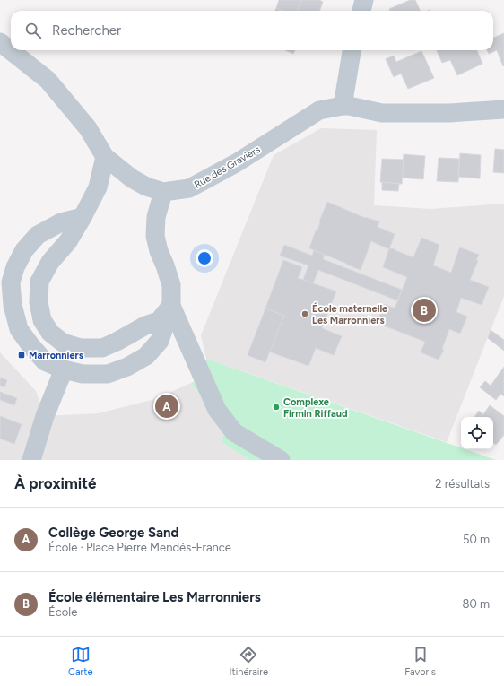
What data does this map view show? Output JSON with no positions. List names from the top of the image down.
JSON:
{
  "streets": {
    "street": ["Rue des Graviers"]
  },
  "places": {
    "other": ["École maternelle Les Marronniers", "Complexe Firmin Riffaud"],
    "transit": ["Marronniers"]
  },
  "page": {
    "search": "Rechercher",
    "pins": ["B", "A"],
    "heading": ["À proximité", "2 résultats"],
    "list": [
      {
        "mark": "A",
        "name": "Collège George Sand",
        "note": "École · Place Pierre Mendès-France",
        "value": "50 m"
      },
      {
        "mark": "B",
        "name": "École élémentaire Les Marronniers",
        "note": "École",
        "value": "80 m"
      }
    ],
    "nav": ["Carte", "Itinéraire", "Favoris"]
  }
}
